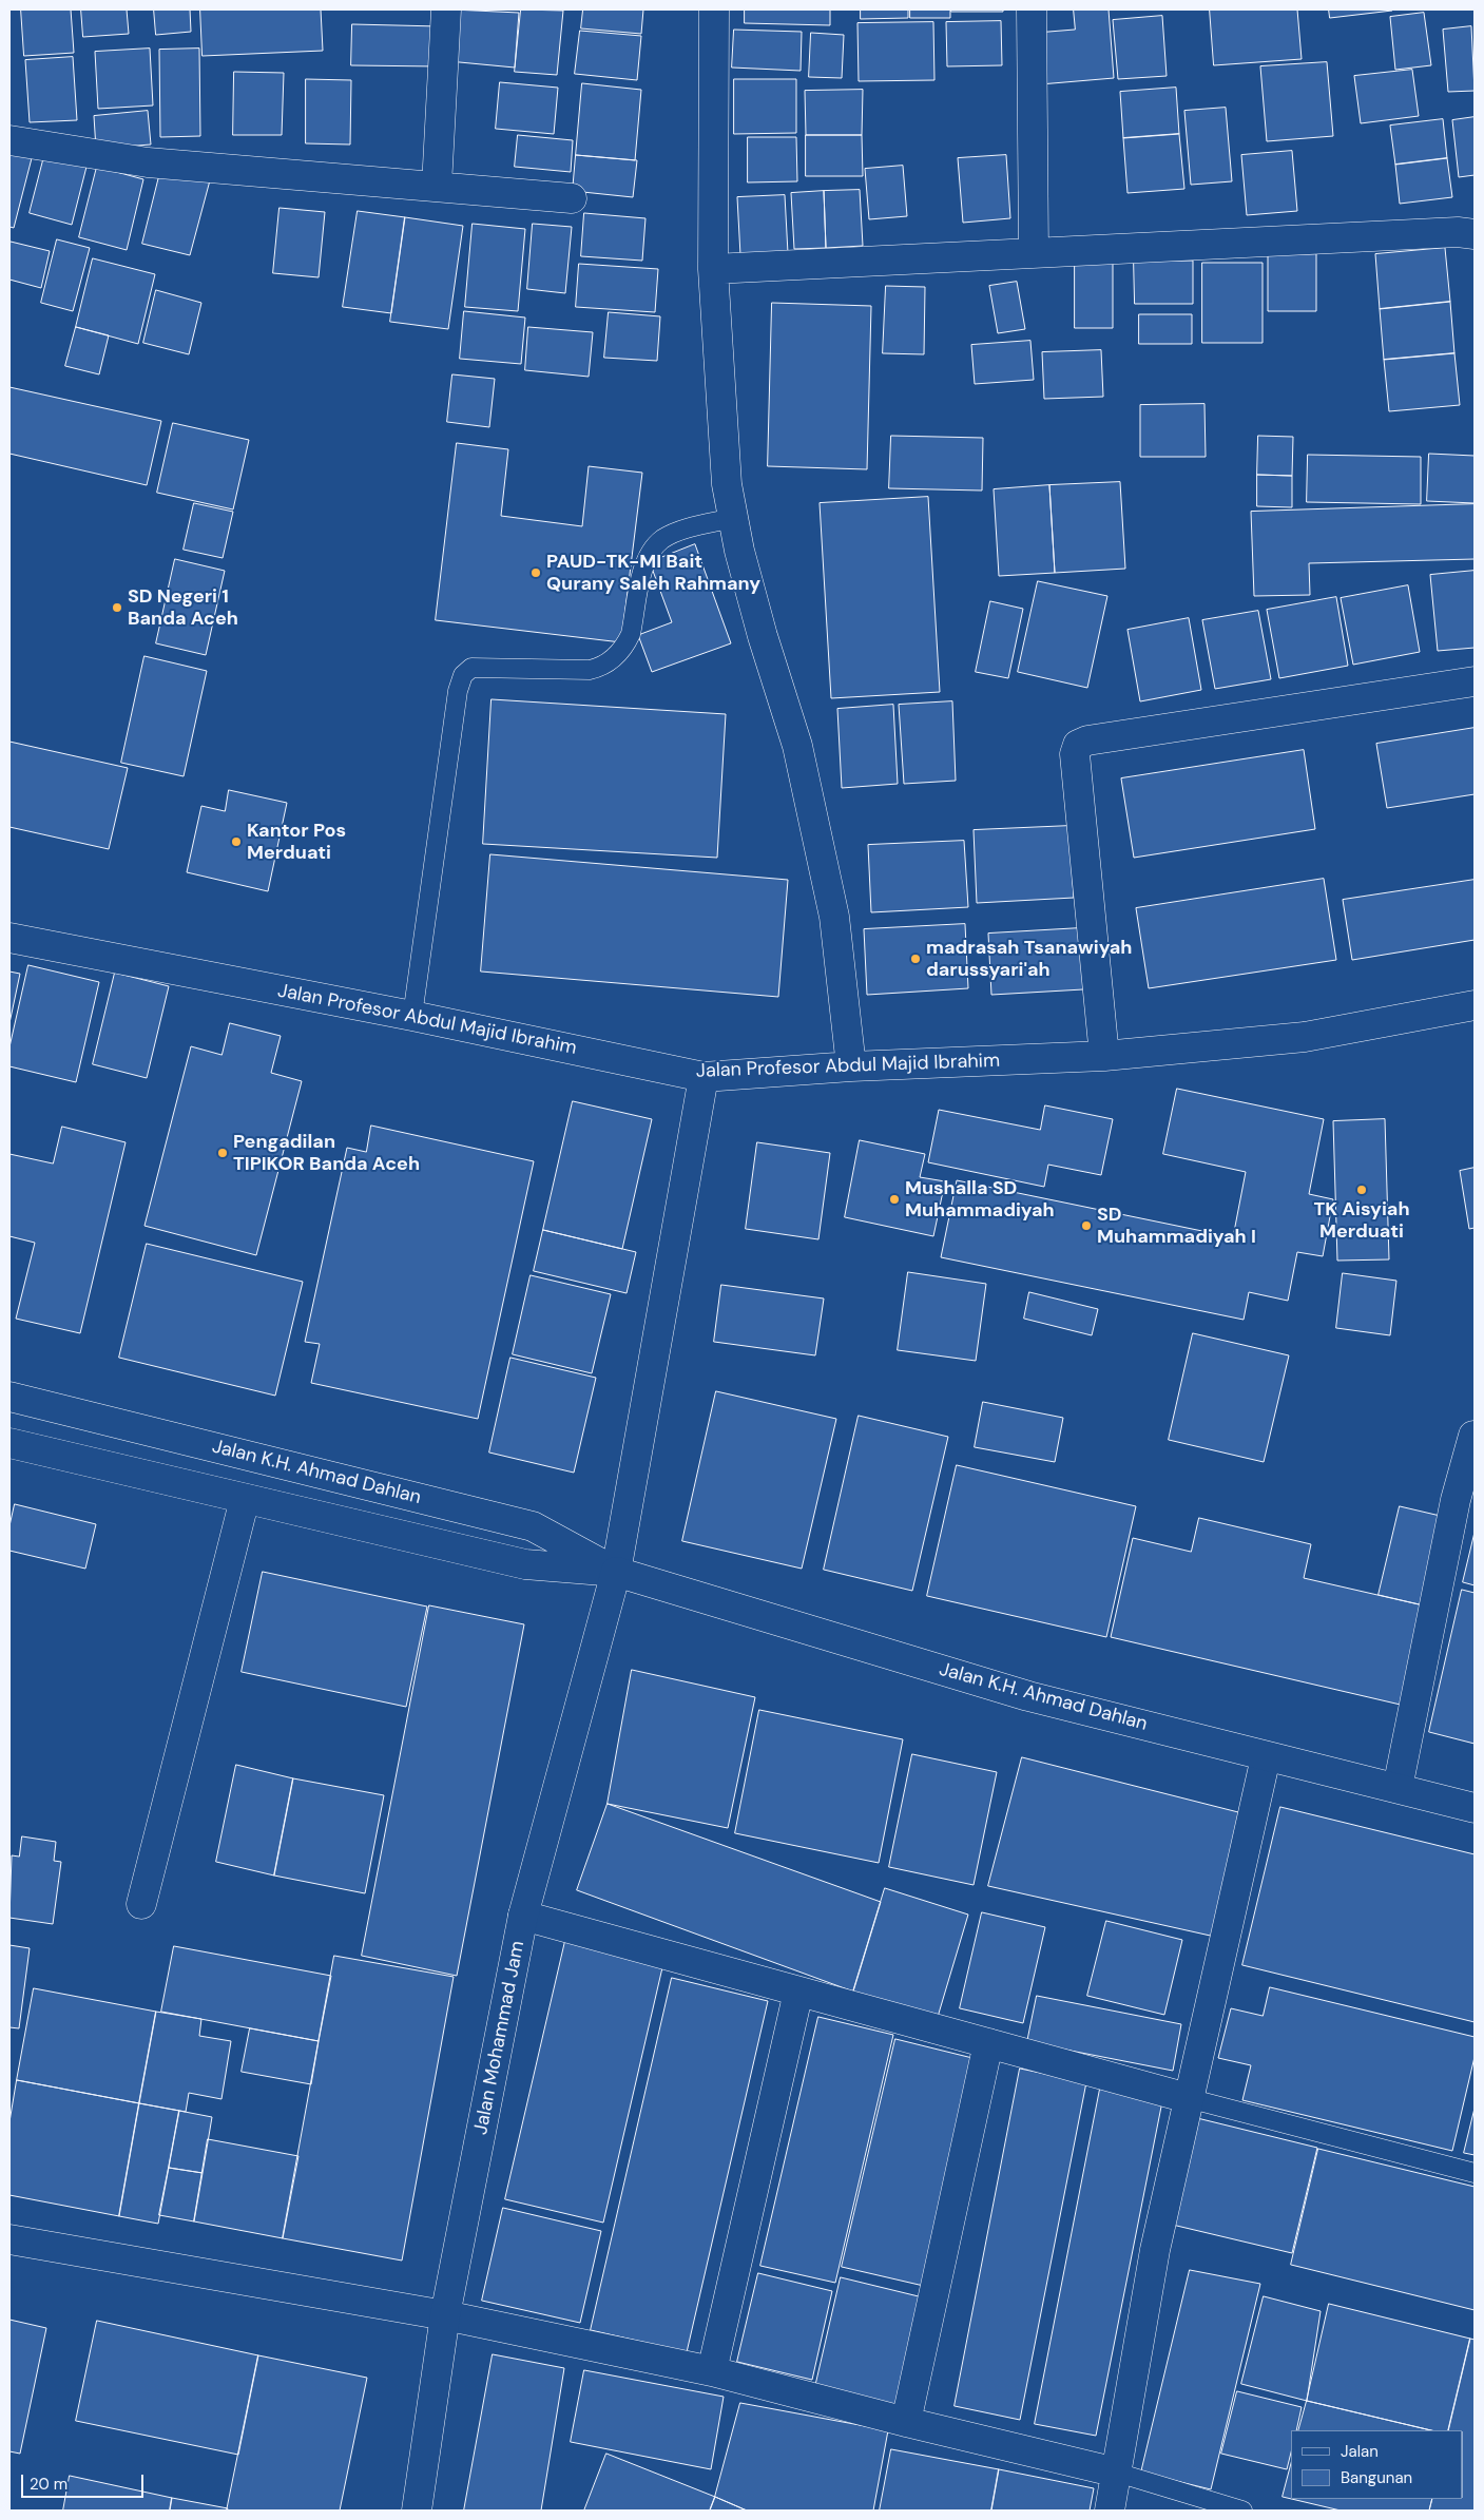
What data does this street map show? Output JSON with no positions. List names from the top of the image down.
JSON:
{
  "streets": {
    "street": ["Jalan Profesor Abdul Majid Ibrahim", "Jalan K.H. Ahmad Dahlan", "Jalan Mohammad Jam"]
  },
  "crossings": [
    ["Jalan Profesor Abdul Majid Ibrahim", "Jalan Mohammad Jam"],
    ["Jalan K.H. Ahmad Dahlan", "Jalan Mohammad Jam"]
  ],
  "places": [
    "PAUD-TK-MI Bait Qurany Saleh Rahmany",
    "SD Negeri 1 Banda Aceh",
    "Kantor Pos Merduati",
    "madrasah Tsanawiyah darussyari'ah",
    "Pengadilan TIPIKOR Banda Aceh",
    "TK Aisyiah Merduati",
    "Mushalla SD Muhammadiyah",
    "SD Muhammadiyah I"
  ],
  "legend": ["Jalan", "Bangunan"],
  "scale_bar": "20 m"
}
